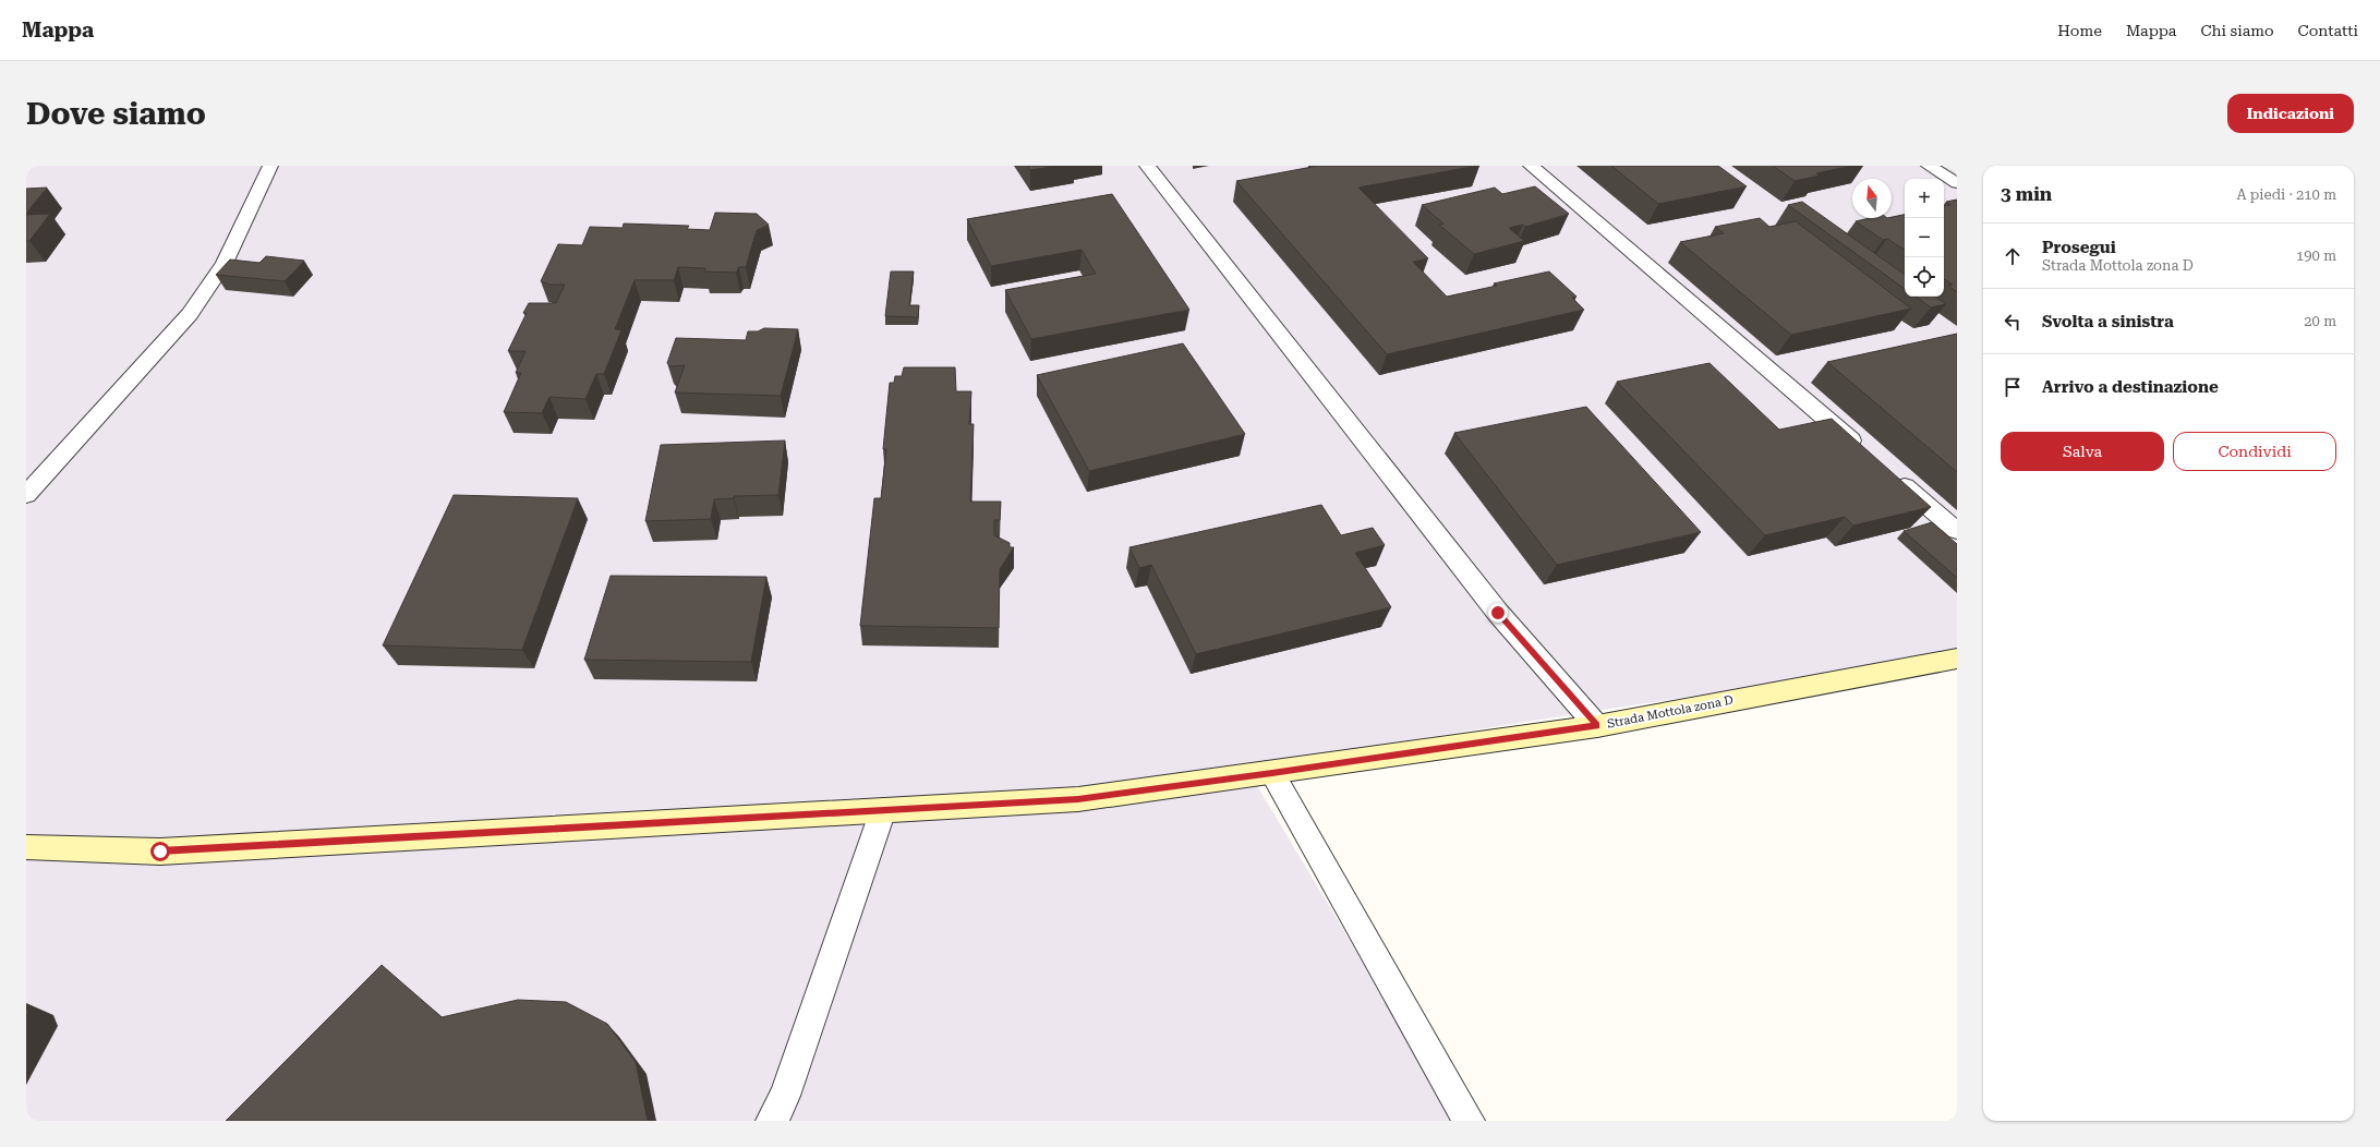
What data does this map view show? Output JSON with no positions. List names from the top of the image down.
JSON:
{
  "streets": {
    "main road": ["Strada Mottola zona D"]
  },
  "north": "top",
  "page": {
    "header": "Mappa",
    "nav": [
      "Home",
      "Mappa",
      "Chi siamo",
      "Contatti"
    ],
    "buttons": [
      "Indicazioni",
      ["Salva", "Condividi"]
    ],
    "title": "Dove siamo",
    "heading": ["3 min", "A piedi · 210 m"],
    "map_buttons": ["+", "−"],
    "list": [
      ["Prosegui", "Strada Mottola zona D", "190 m"],
      ["Svolta a sinistra", "20 m"],
      "Arrivo a destinazione"
    ]
  }
}
